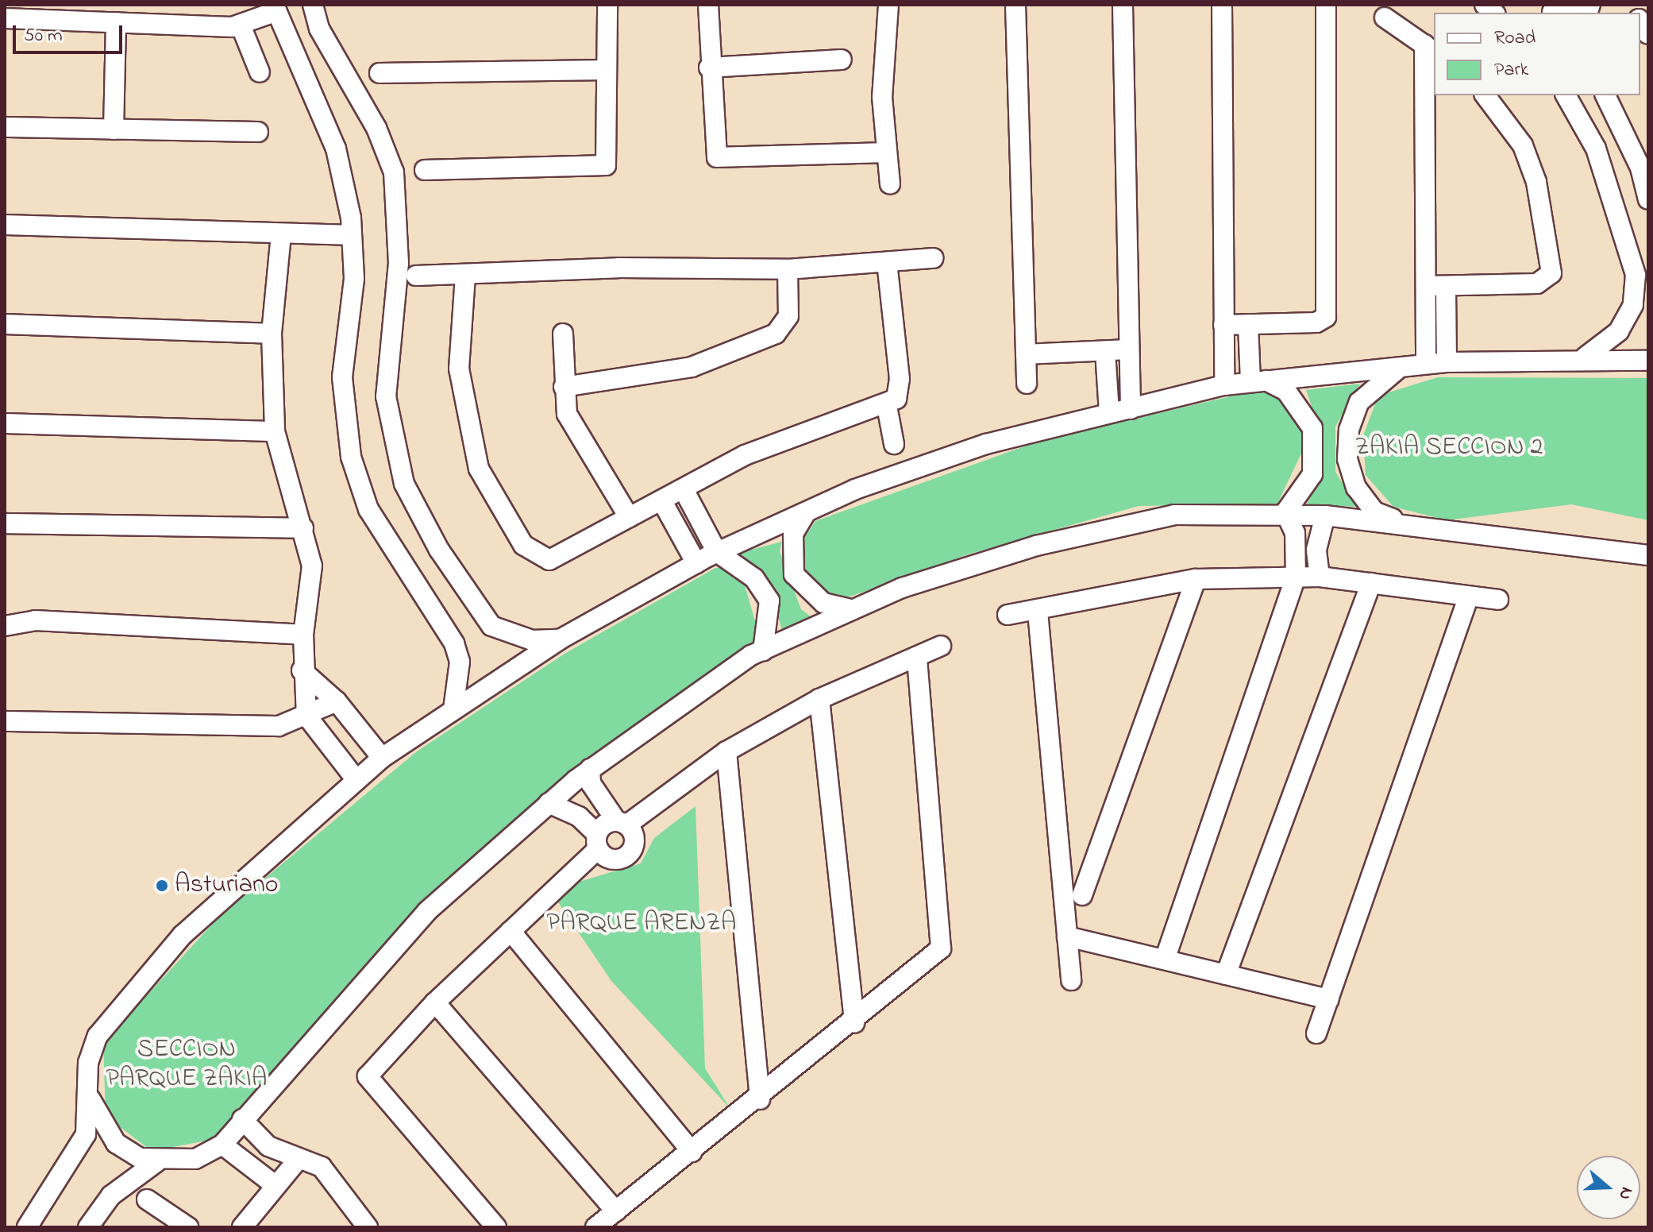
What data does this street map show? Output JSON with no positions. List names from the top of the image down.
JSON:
{
  "parks": ["ZAKIA SECCION 2", "PARQUE ARENZA", "SECCION PARQUE ZAKIA"],
  "places": ["Asturiano"],
  "legend": ["Road", "Park"],
  "scale_bar": "50 m",
  "north": "right"
}
